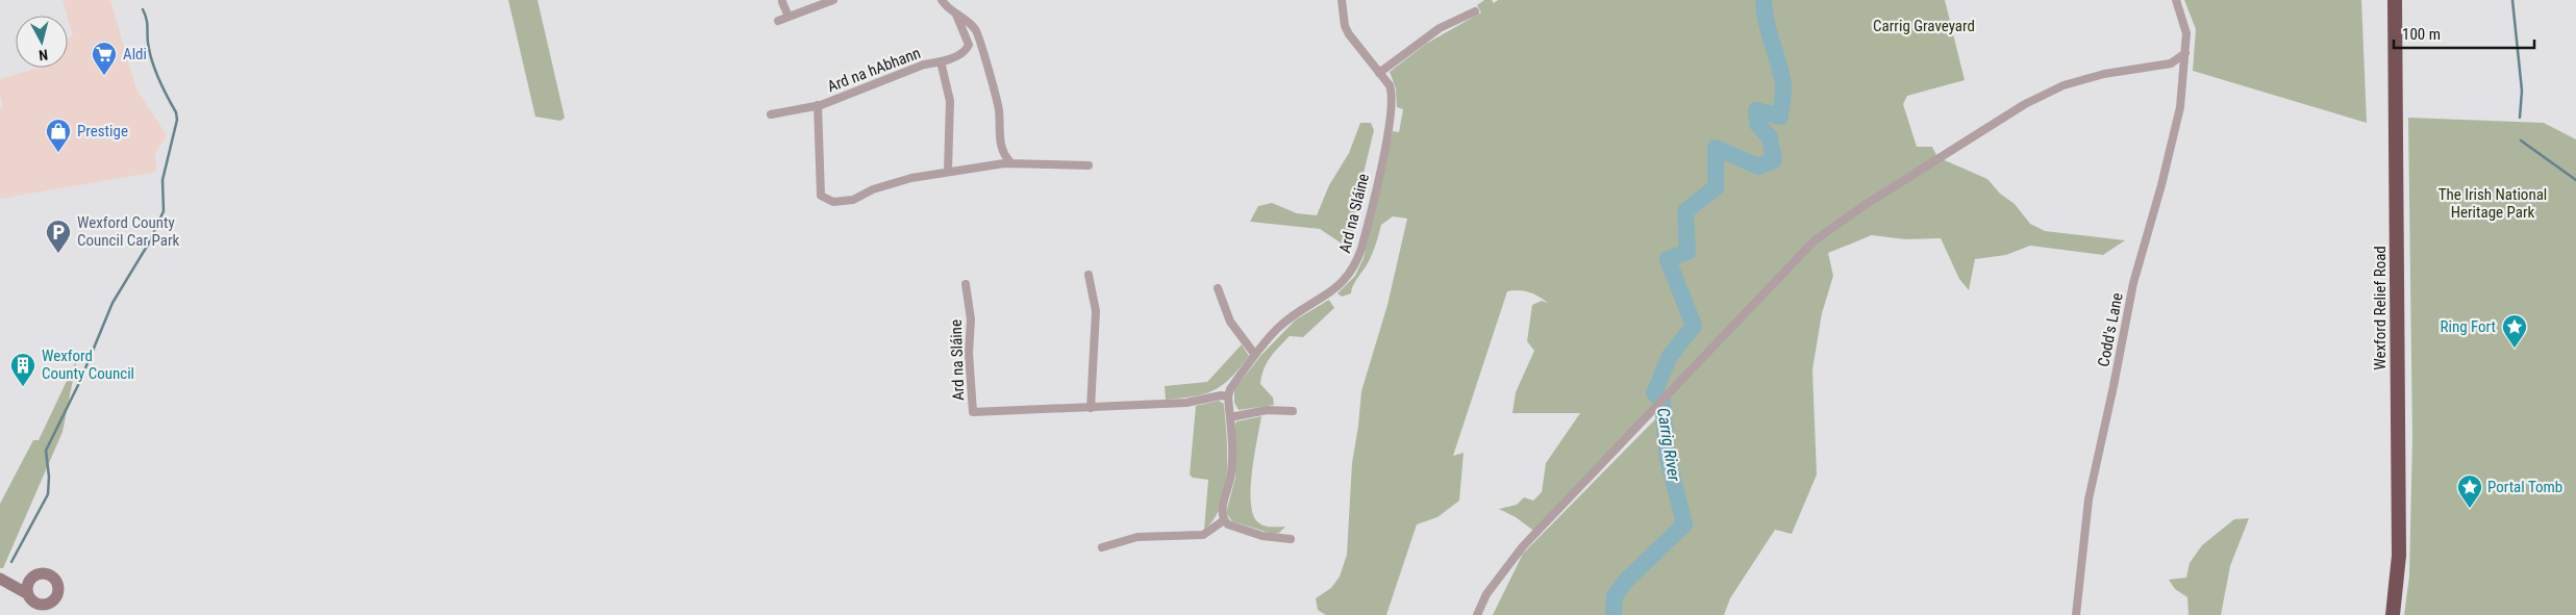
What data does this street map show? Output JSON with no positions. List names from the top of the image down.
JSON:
{
  "streets": {
    "highway": ["Wexford Relief Road"],
    "street": ["Ard na hAbhann", "Ard na Sláine", "Codd's Lane"]
  },
  "water": ["Carrig River"],
  "parks": ["Carrig Graveyard", "The Irish National Heritage Park"],
  "places": {
    "supermarket": ["Aldi"],
    "shop": ["Prestige"],
    "parking": ["Wexford County Council Car Park"],
    "place": ["Ring Fort", "Portal Tomb"],
    "building": ["Wexford County Council"]
  },
  "scale_bar": "100 m",
  "north": "bottom"
}
